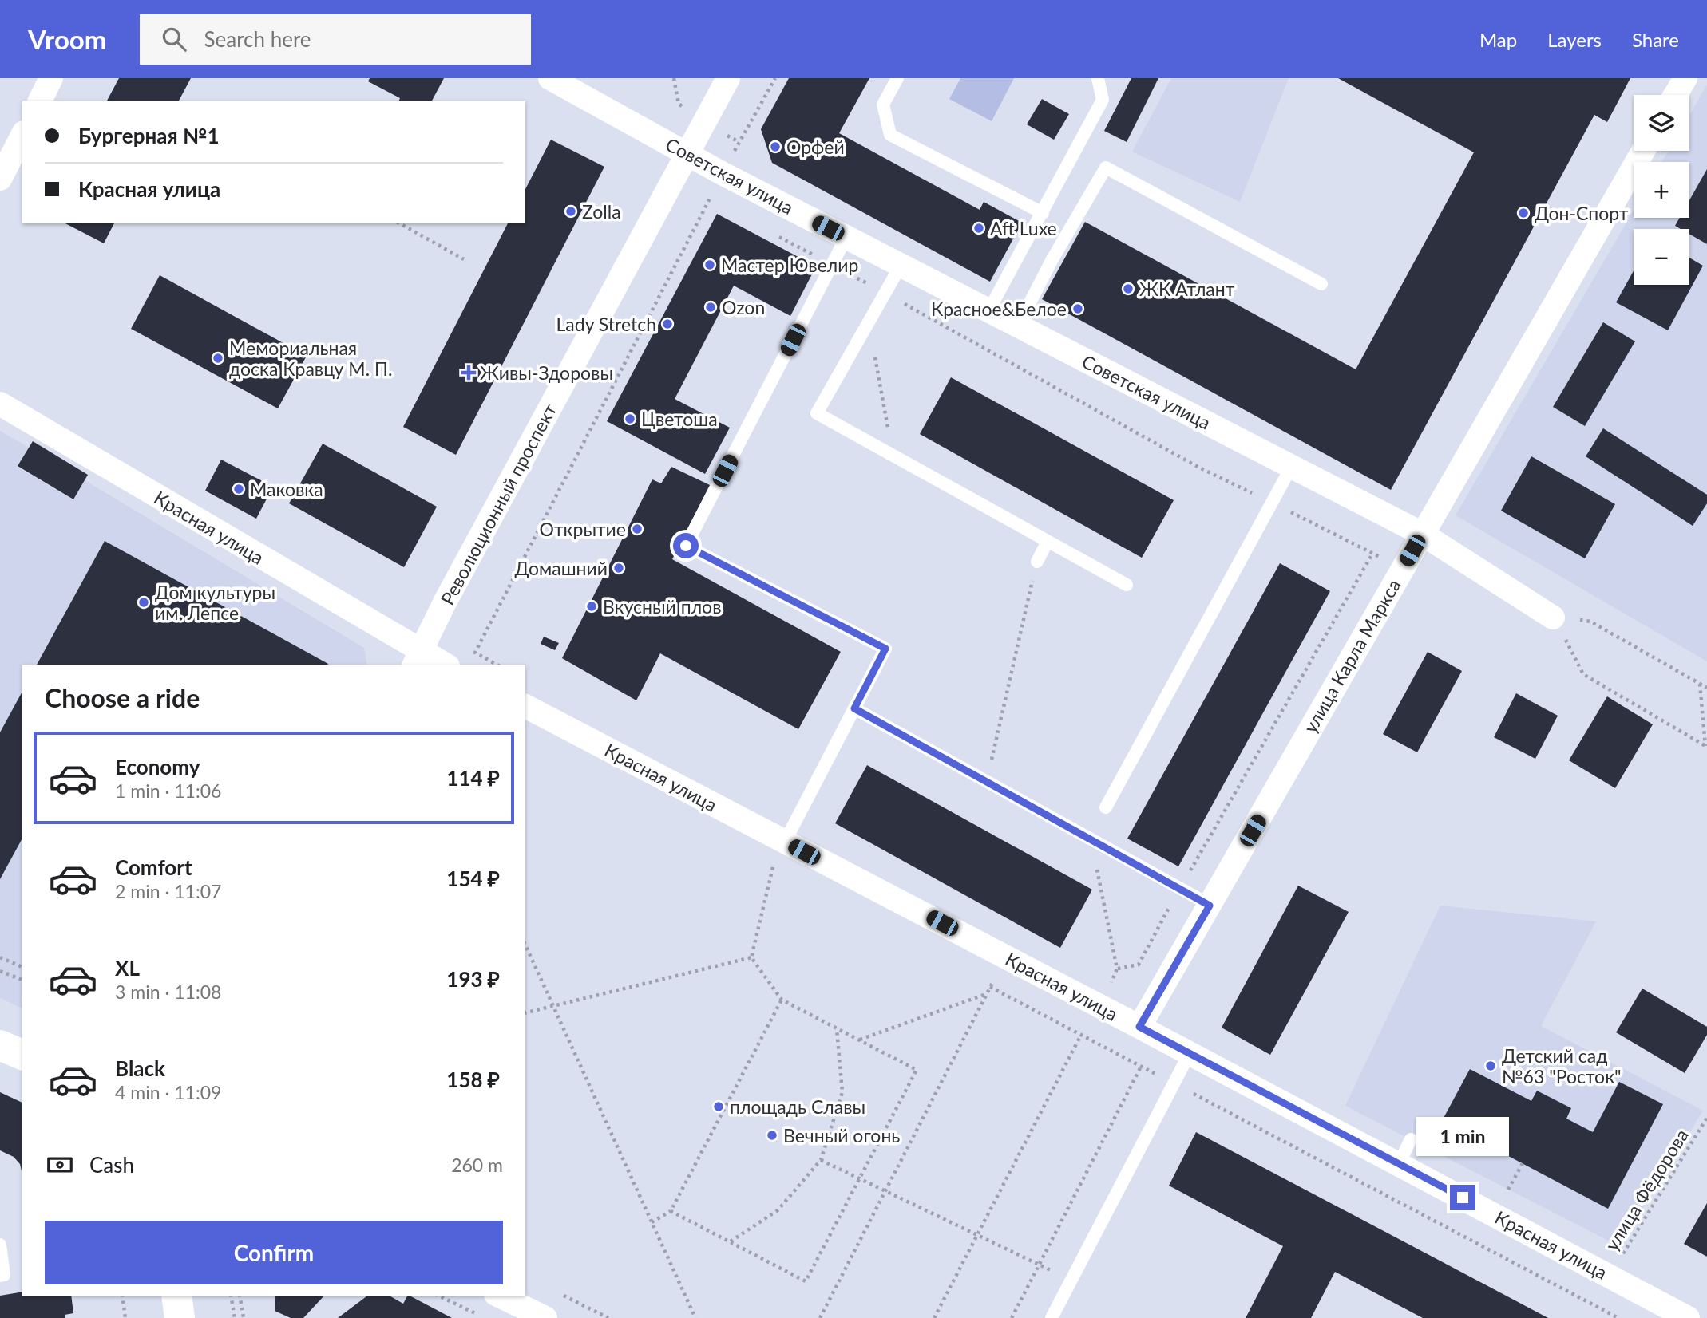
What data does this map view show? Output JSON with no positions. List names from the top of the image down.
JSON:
{
  "streets": {
    "street": [
      "Советская улица",
      "Революционный проспект",
      "Красная улица",
      "улица Карла Маркса"
    ],
    "path": ["улица Фёдорова"]
  },
  "crossings": [
    ["Советская улица", "Революционный проспект"],
    ["Советская улица", "улица Карла Маркса"],
    ["Революционный проспект", "Красная улица"],
    ["Красная улица", "улица Карла Маркса"],
    ["Красная улица", "улица Фёдорова"]
  ],
  "places": {
    "other": [
      "Орфей",
      "Zolla",
      "Дон-Спорт",
      "Aft Luxe",
      "Мастер Ювелир",
      "ЖК Атлант",
      "Ozon",
      "Красное&Белое",
      "Lady Stretch",
      "Мемориальная доска Кравцу М. П.",
      "Цветоша",
      "Маковка",
      "Открытие",
      "Домашний",
      "Дом культуры им. Лепсе",
      "Вкусный плов",
      "Детский сад №63 \"Росток\"",
      "площадь Славы",
      "Вечный огонь"
    ],
    "health": ["Живы-Здоровы"]
  },
  "page": {
    "header": "Vroom",
    "search": "Search here",
    "nav": ["Map", "Layers", "Share"],
    "map_buttons": ["+", "−"],
    "banner": ["Бургерная №1", "Красная улица"],
    "heading": "Choose a ride",
    "list": [
      {
        "name": "Economy",
        "note": "1 min · 11:06",
        "value": "114 ₽"
      },
      {
        "name": "Comfort",
        "note": "2 min · 11:07",
        "value": "154 ₽"
      },
      {
        "name": "XL",
        "note": "3 min · 11:08",
        "value": "193 ₽"
      },
      {
        "name": "Black",
        "note": "4 min · 11:09",
        "value": "158 ₽"
      }
    ],
    "bubble": "1 min",
    "pay": ["Cash", "260 m"],
    "buttons": "Confirm"
  }
}
